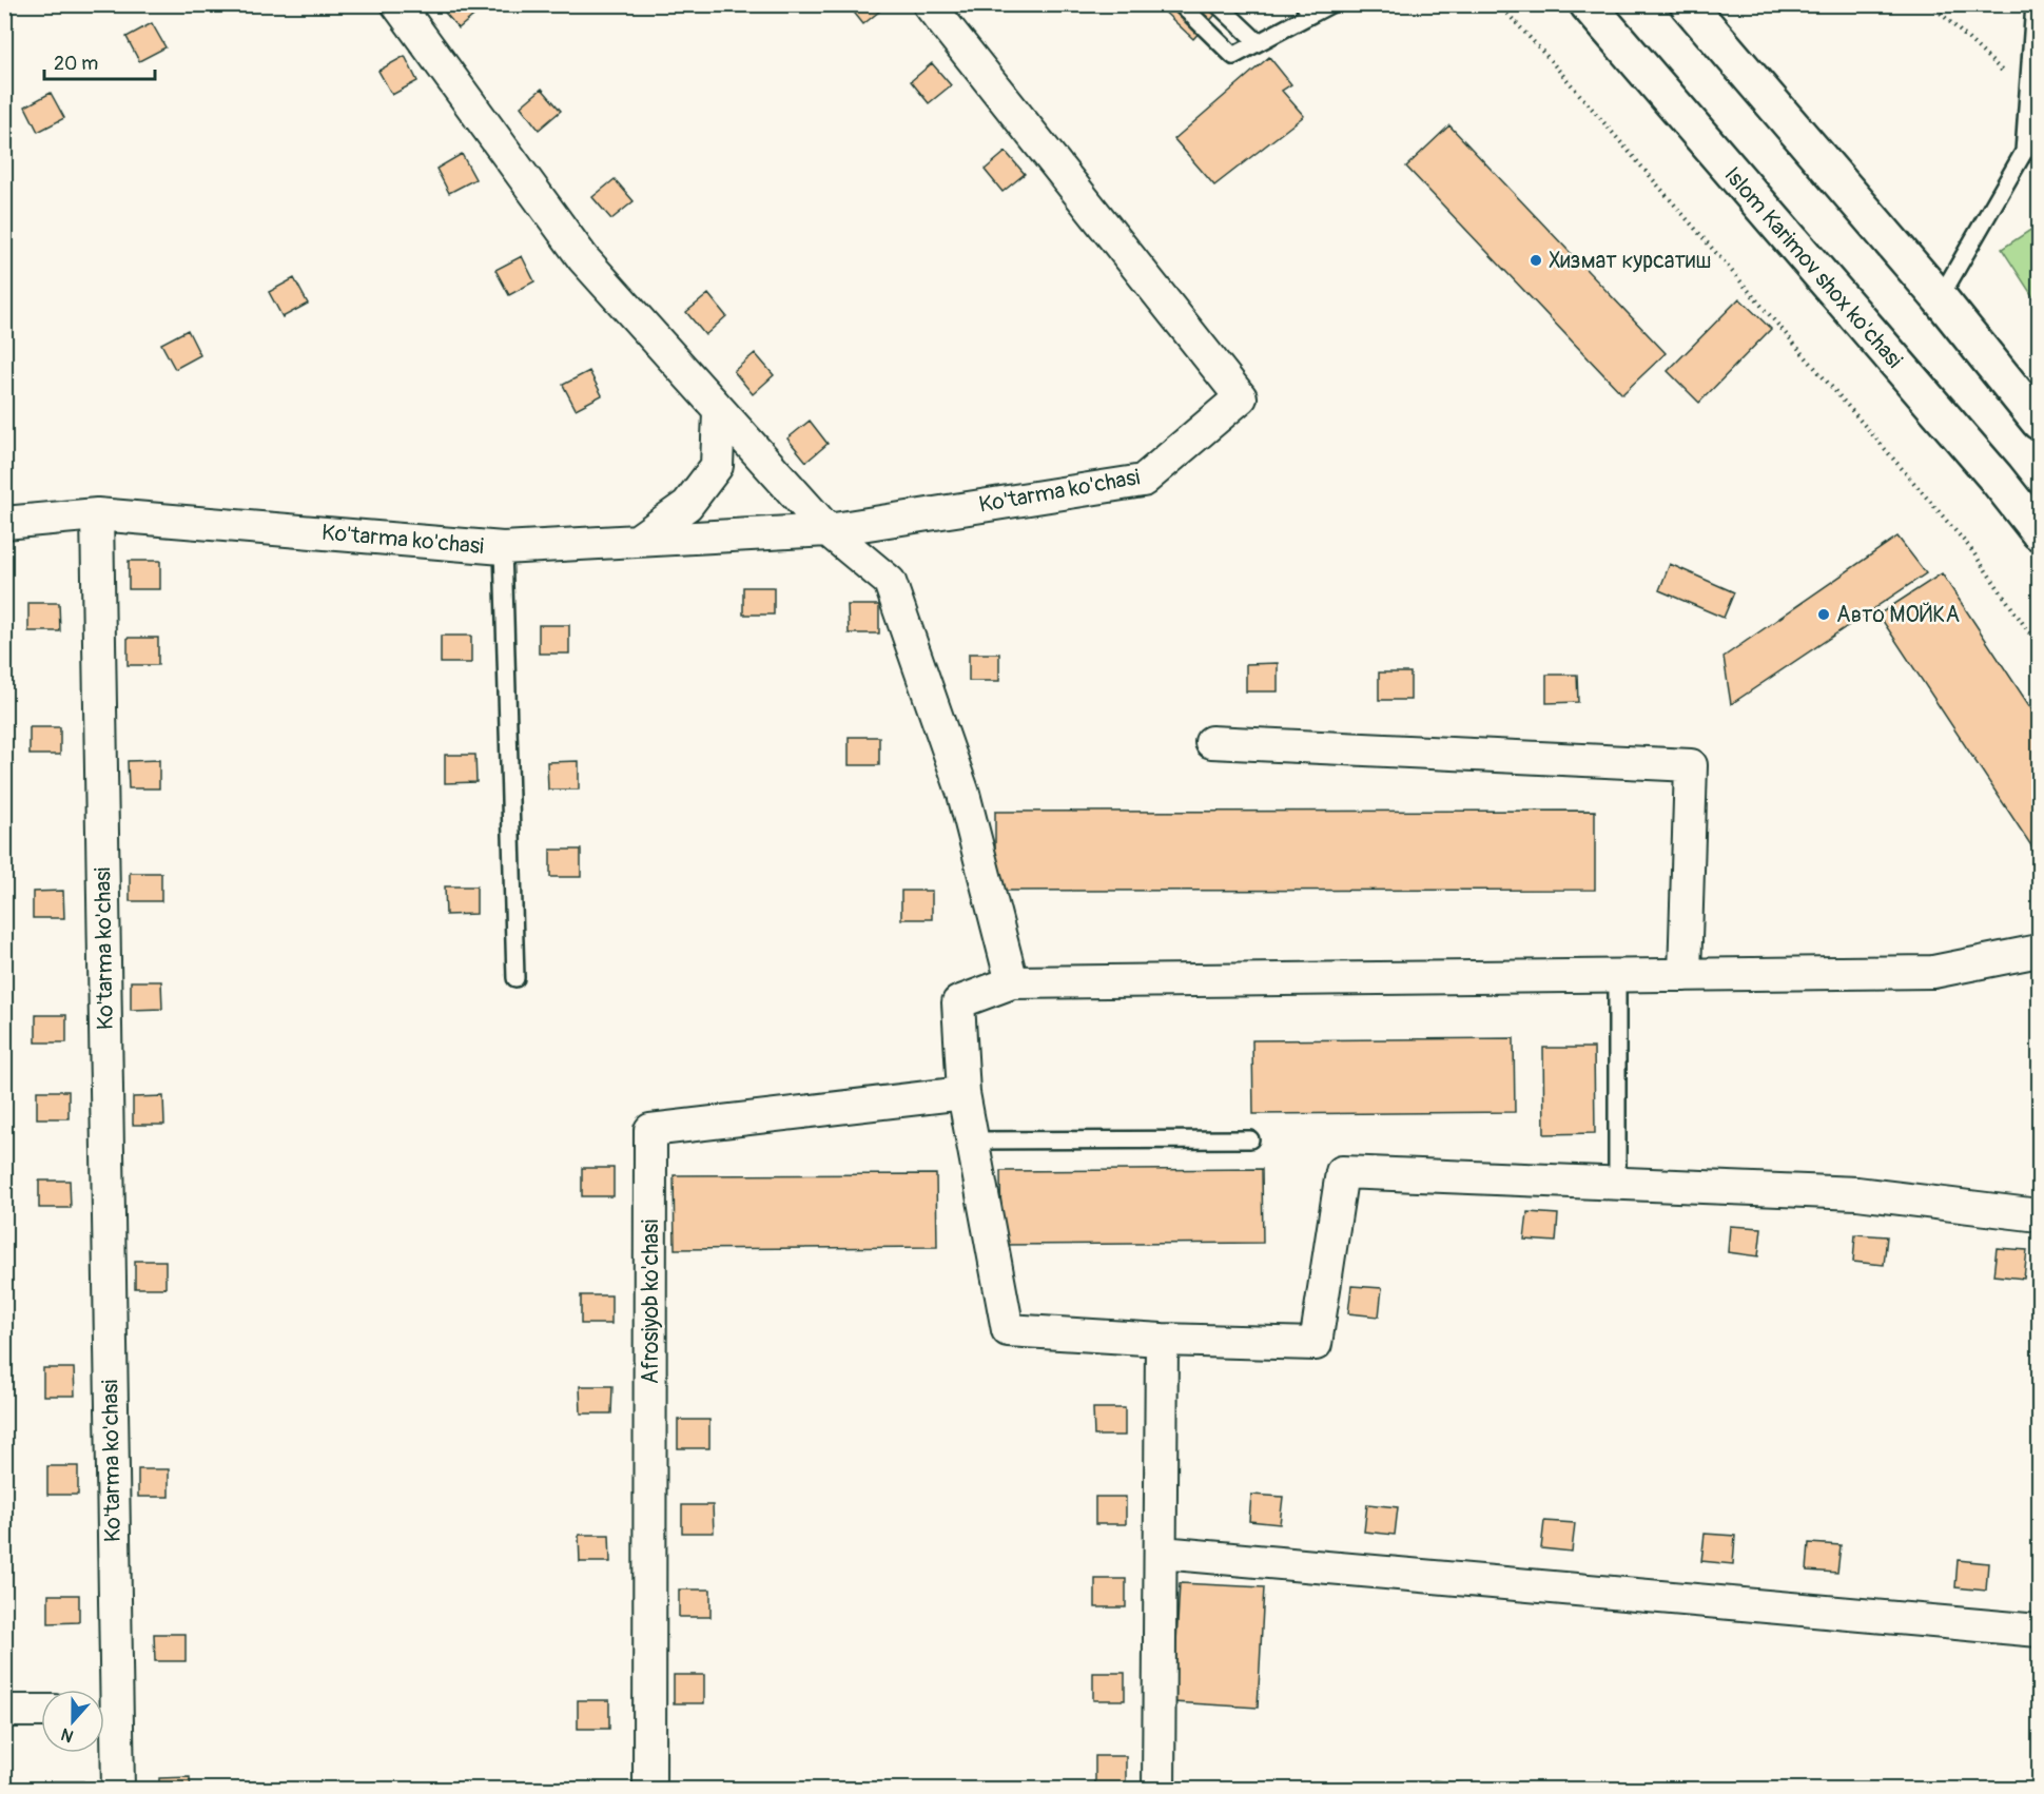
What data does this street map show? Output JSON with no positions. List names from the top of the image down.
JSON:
{
  "streets": {
    "main road": ["Islom Karimov shox ko'chasi"],
    "street": ["Ko'tarma ko'chasi", "Afrosiyob ko'chasi"]
  },
  "places": ["Хизмат курсатиш", "Авто МОЙКА"],
  "scale_bar": "20 m",
  "north": "bottom"
}
